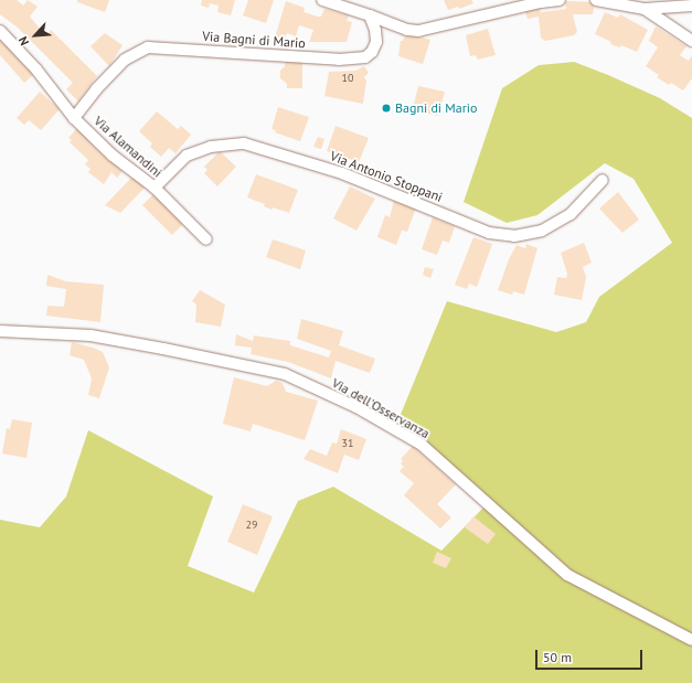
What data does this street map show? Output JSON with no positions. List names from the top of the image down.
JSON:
{
  "streets": {
    "street": [
      "Via Bagni di Mario",
      "Via Alamandini",
      "Via Antonio Stoppani",
      "Via dell'Osservanza"
    ]
  },
  "crossings": [
    ["Via Bagni di Mario", "Via Alamandini"],
    ["Via Alamandini", "Via Antonio Stoppani"]
  ],
  "places": ["Bagni di Mario"],
  "house_numbers": ["10", "31", "29"],
  "scale_bar": "50 m",
  "north": "bottom left"
}
